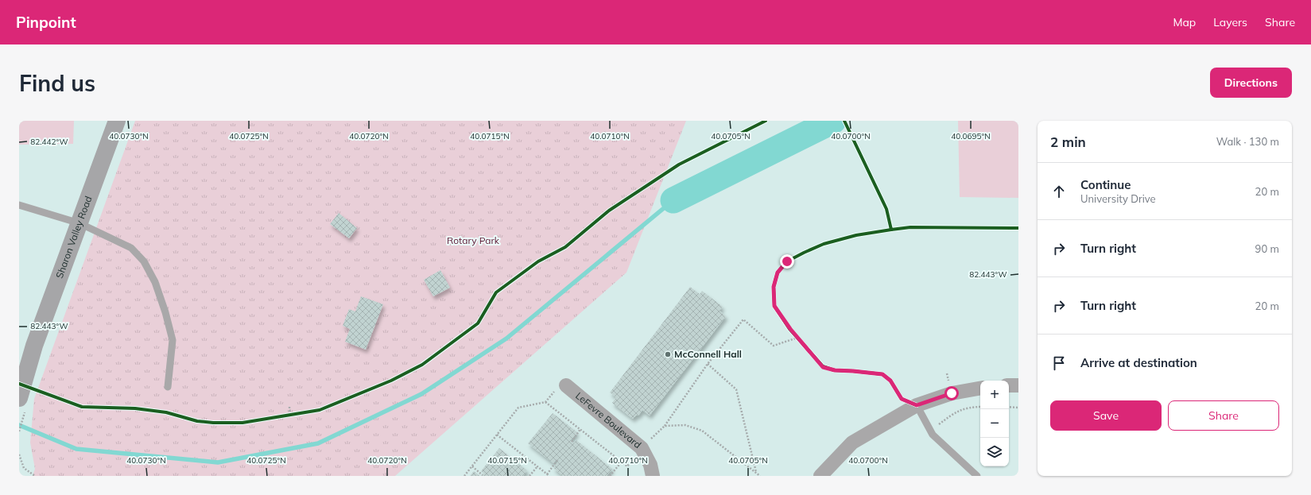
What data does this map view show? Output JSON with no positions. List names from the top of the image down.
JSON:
{
  "streets": {
    "street": ["Sharon Valley Road", "LeFevre Boulevard"]
  },
  "parks": ["Rotary Park"],
  "places": ["McConnell Hall"],
  "page": {
    "header": "Pinpoint",
    "nav": ["Map", "Layers", "Share"],
    "buttons": [
      "Directions",
      ["Save", "Share"]
    ],
    "title": "Find us",
    "heading": ["2 min", "Walk · 130 m"],
    "list": [
      ["Continue", "University Drive", "20 m"],
      ["Turn right", "90 m"],
      ["Turn right", "20 m"],
      "Arrive at destination"
    ],
    "map_buttons": ["+", "−"]
  },
  "coordinates": [
    "40.0730°N",
    "40.0725°N",
    "40.0720°N",
    "40.0715°N",
    "40.0710°N",
    "40.0705°N",
    "40.0700°N",
    "40.0695°N",
    "82.442°W",
    "82.443°W"
  ]
}
